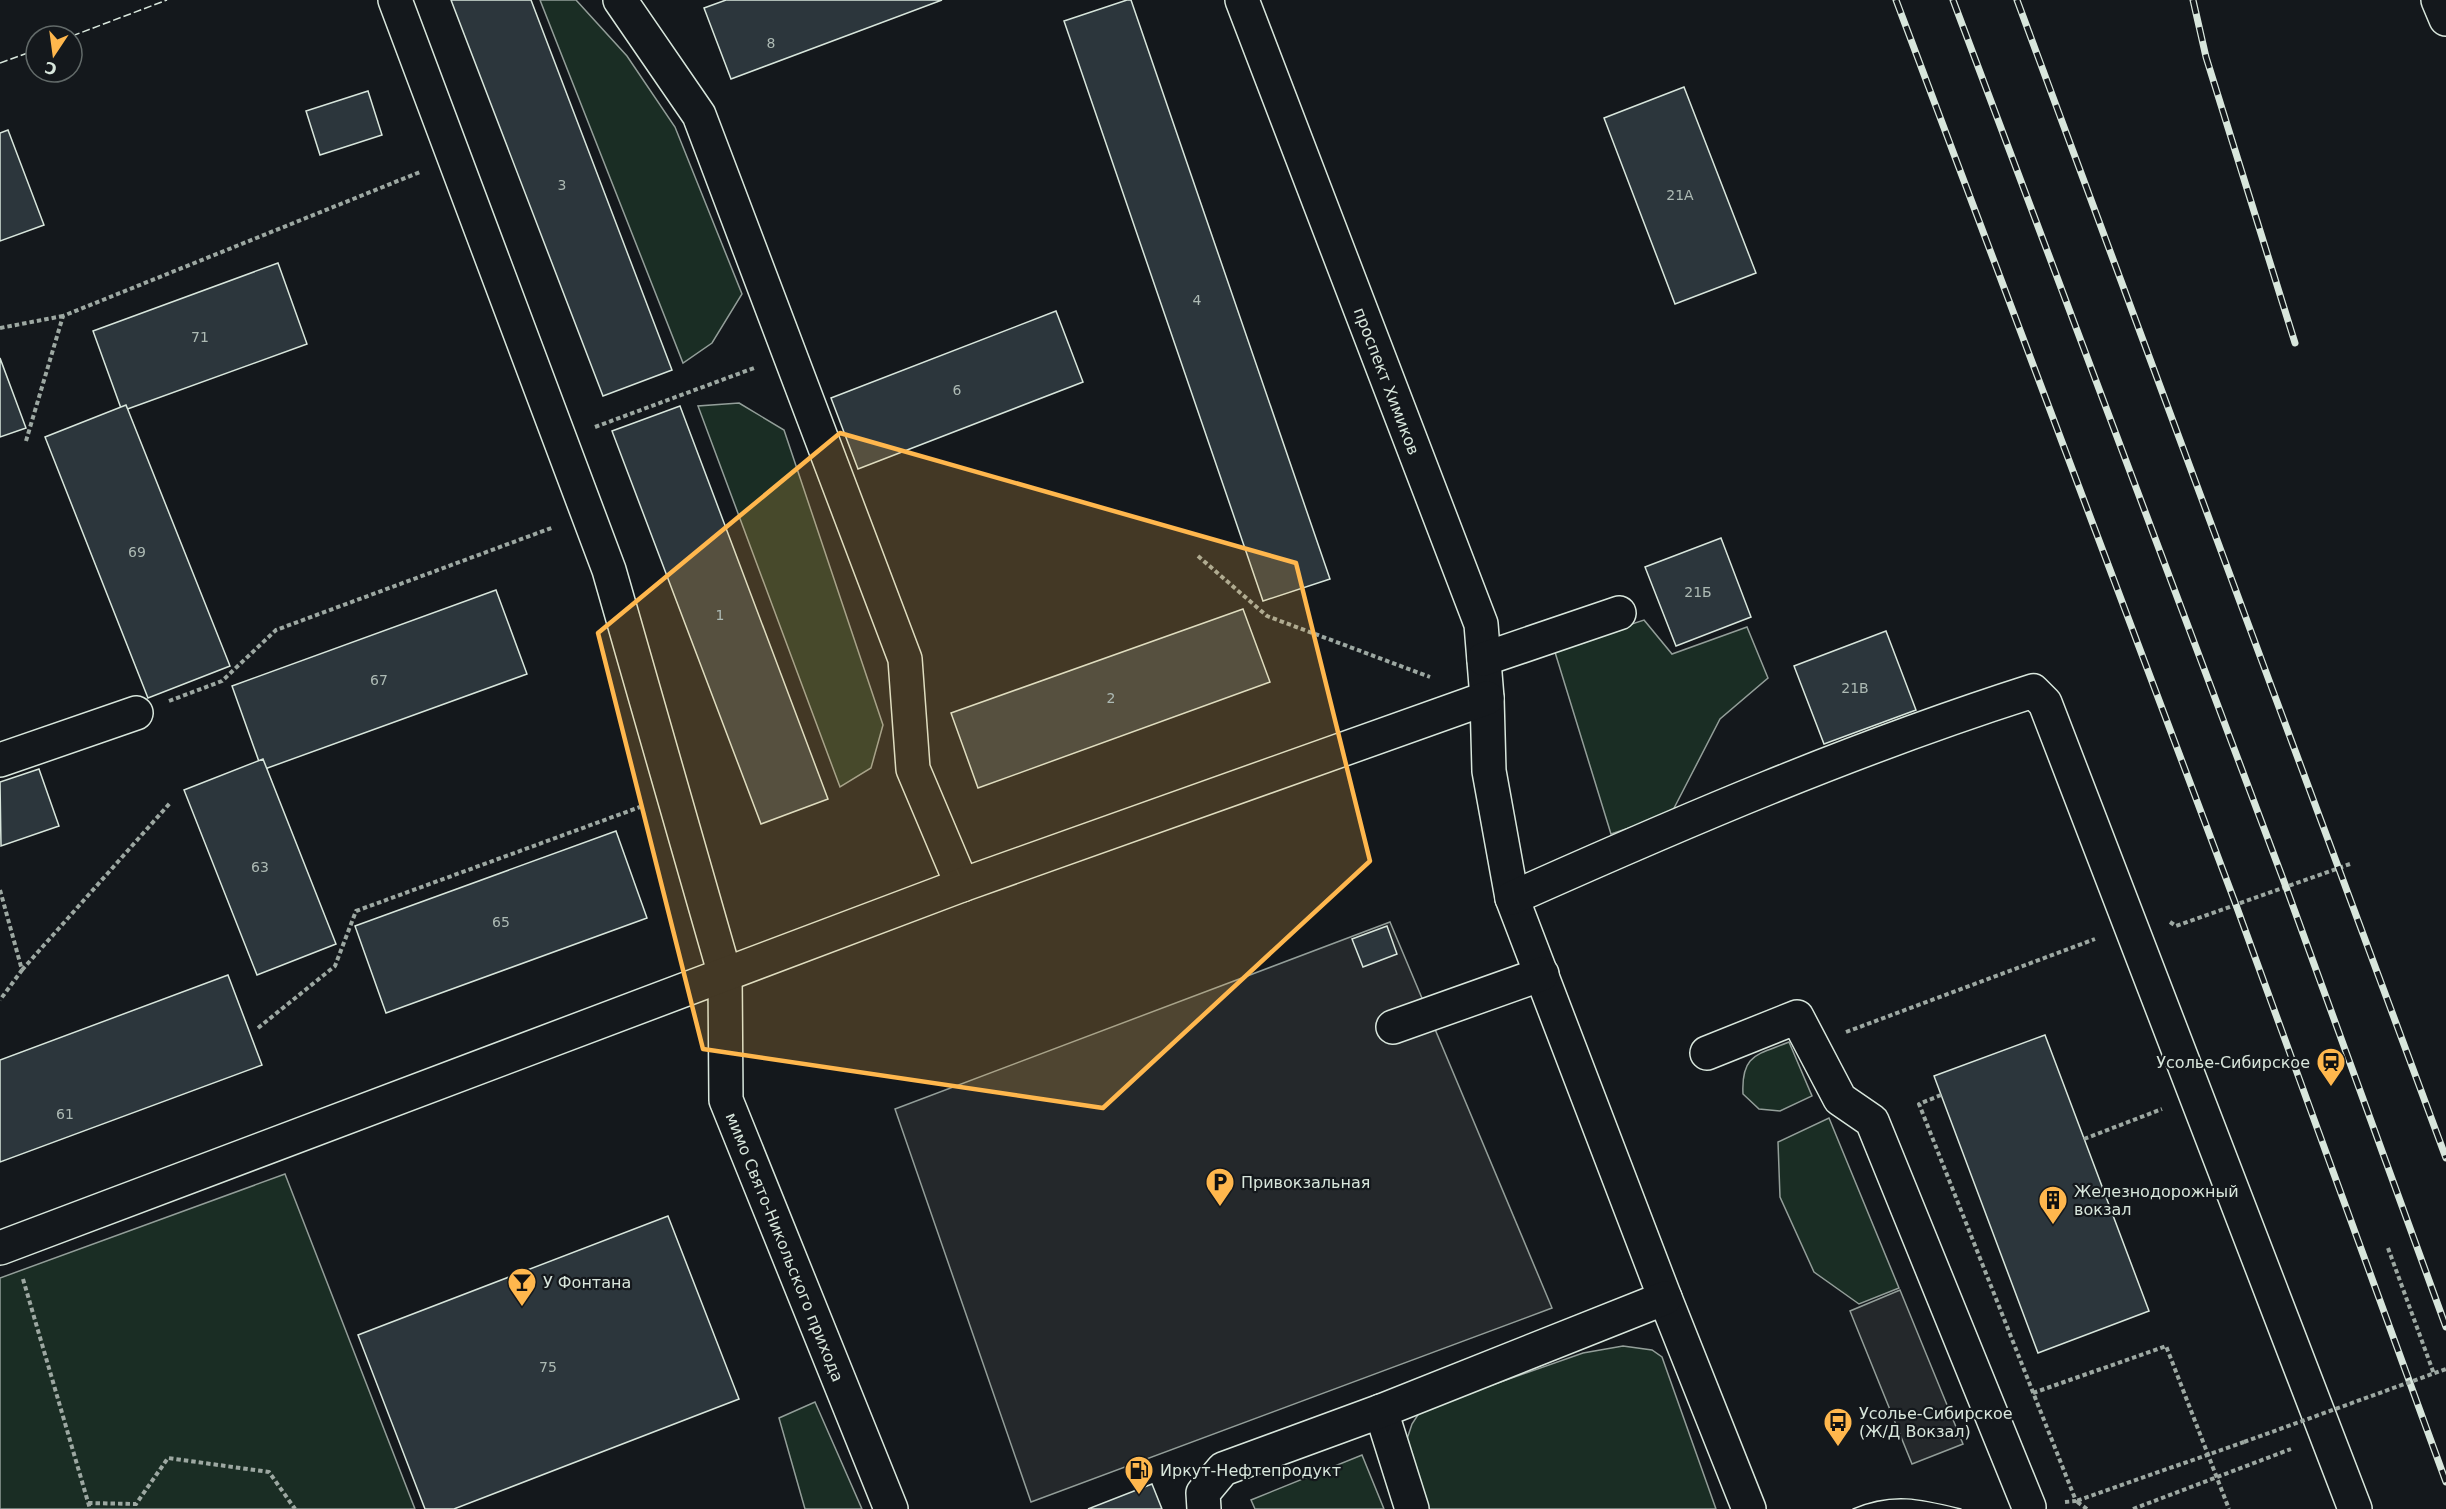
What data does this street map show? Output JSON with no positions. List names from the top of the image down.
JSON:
{
  "streets": {
    "street": ["проспект Химиков", "мимо Свято-Никольского прихода"]
  },
  "places": {
    "station": ["Усолье-Сибирское"],
    "parking": ["Привокзальная"],
    "building": ["Железнодорожный вокзал"],
    "bar": ["У Фонтана"],
    "bus stop": ["Усолье-Сибирское (Ж/Д Вокзал)"],
    "fuel station": ["Иркут-Нефтепродукт"]
  },
  "house_numbers": [
    "8",
    "3",
    "21А",
    "4",
    "71",
    "6",
    "69",
    "21Б",
    "1",
    "67",
    "21В",
    "2",
    "63",
    "65",
    "61",
    "75"
  ],
  "north": "bottom"
}
